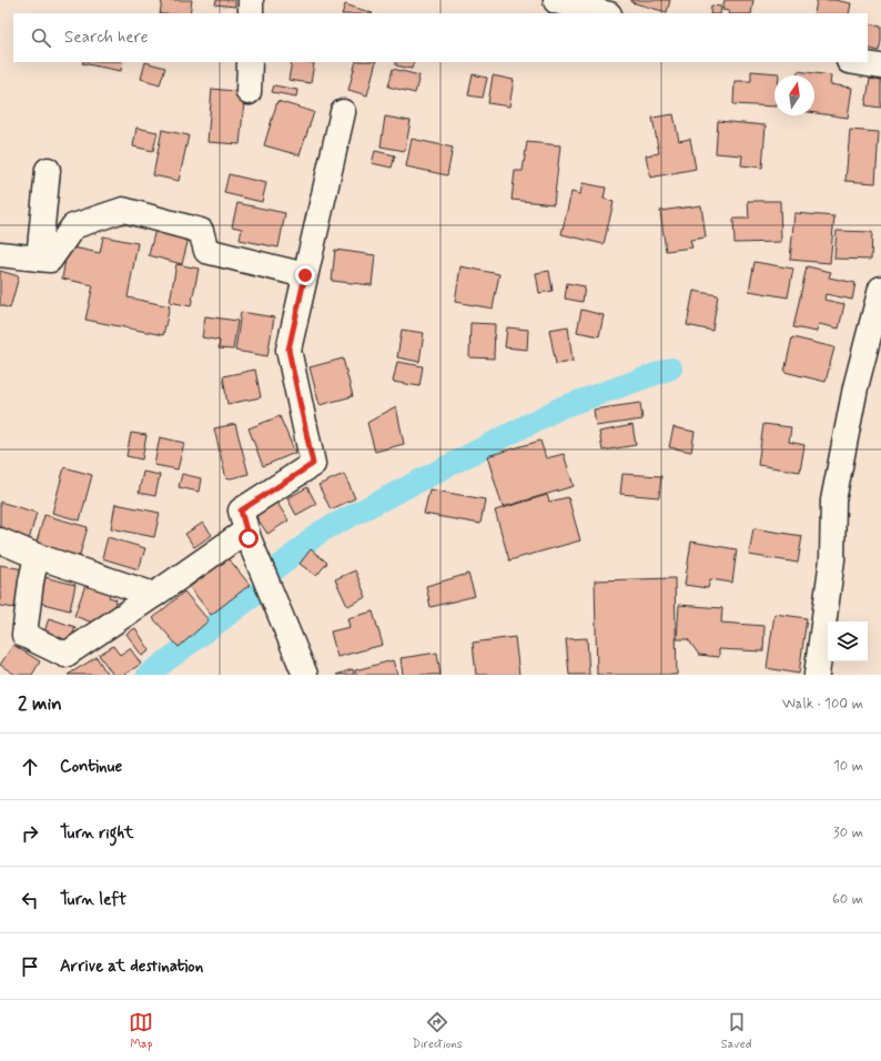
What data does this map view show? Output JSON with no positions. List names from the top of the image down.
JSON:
{
  "north": "top",
  "page": {
    "search": "Search here",
    "heading": ["2 min", "Walk · 100 m"],
    "list": [
      ["Continue", "10 m"],
      ["Turn right", "30 m"],
      ["Turn left", "60 m"],
      "Arrive at destination"
    ],
    "nav": ["Map", "Directions", "Saved"]
  }
}
